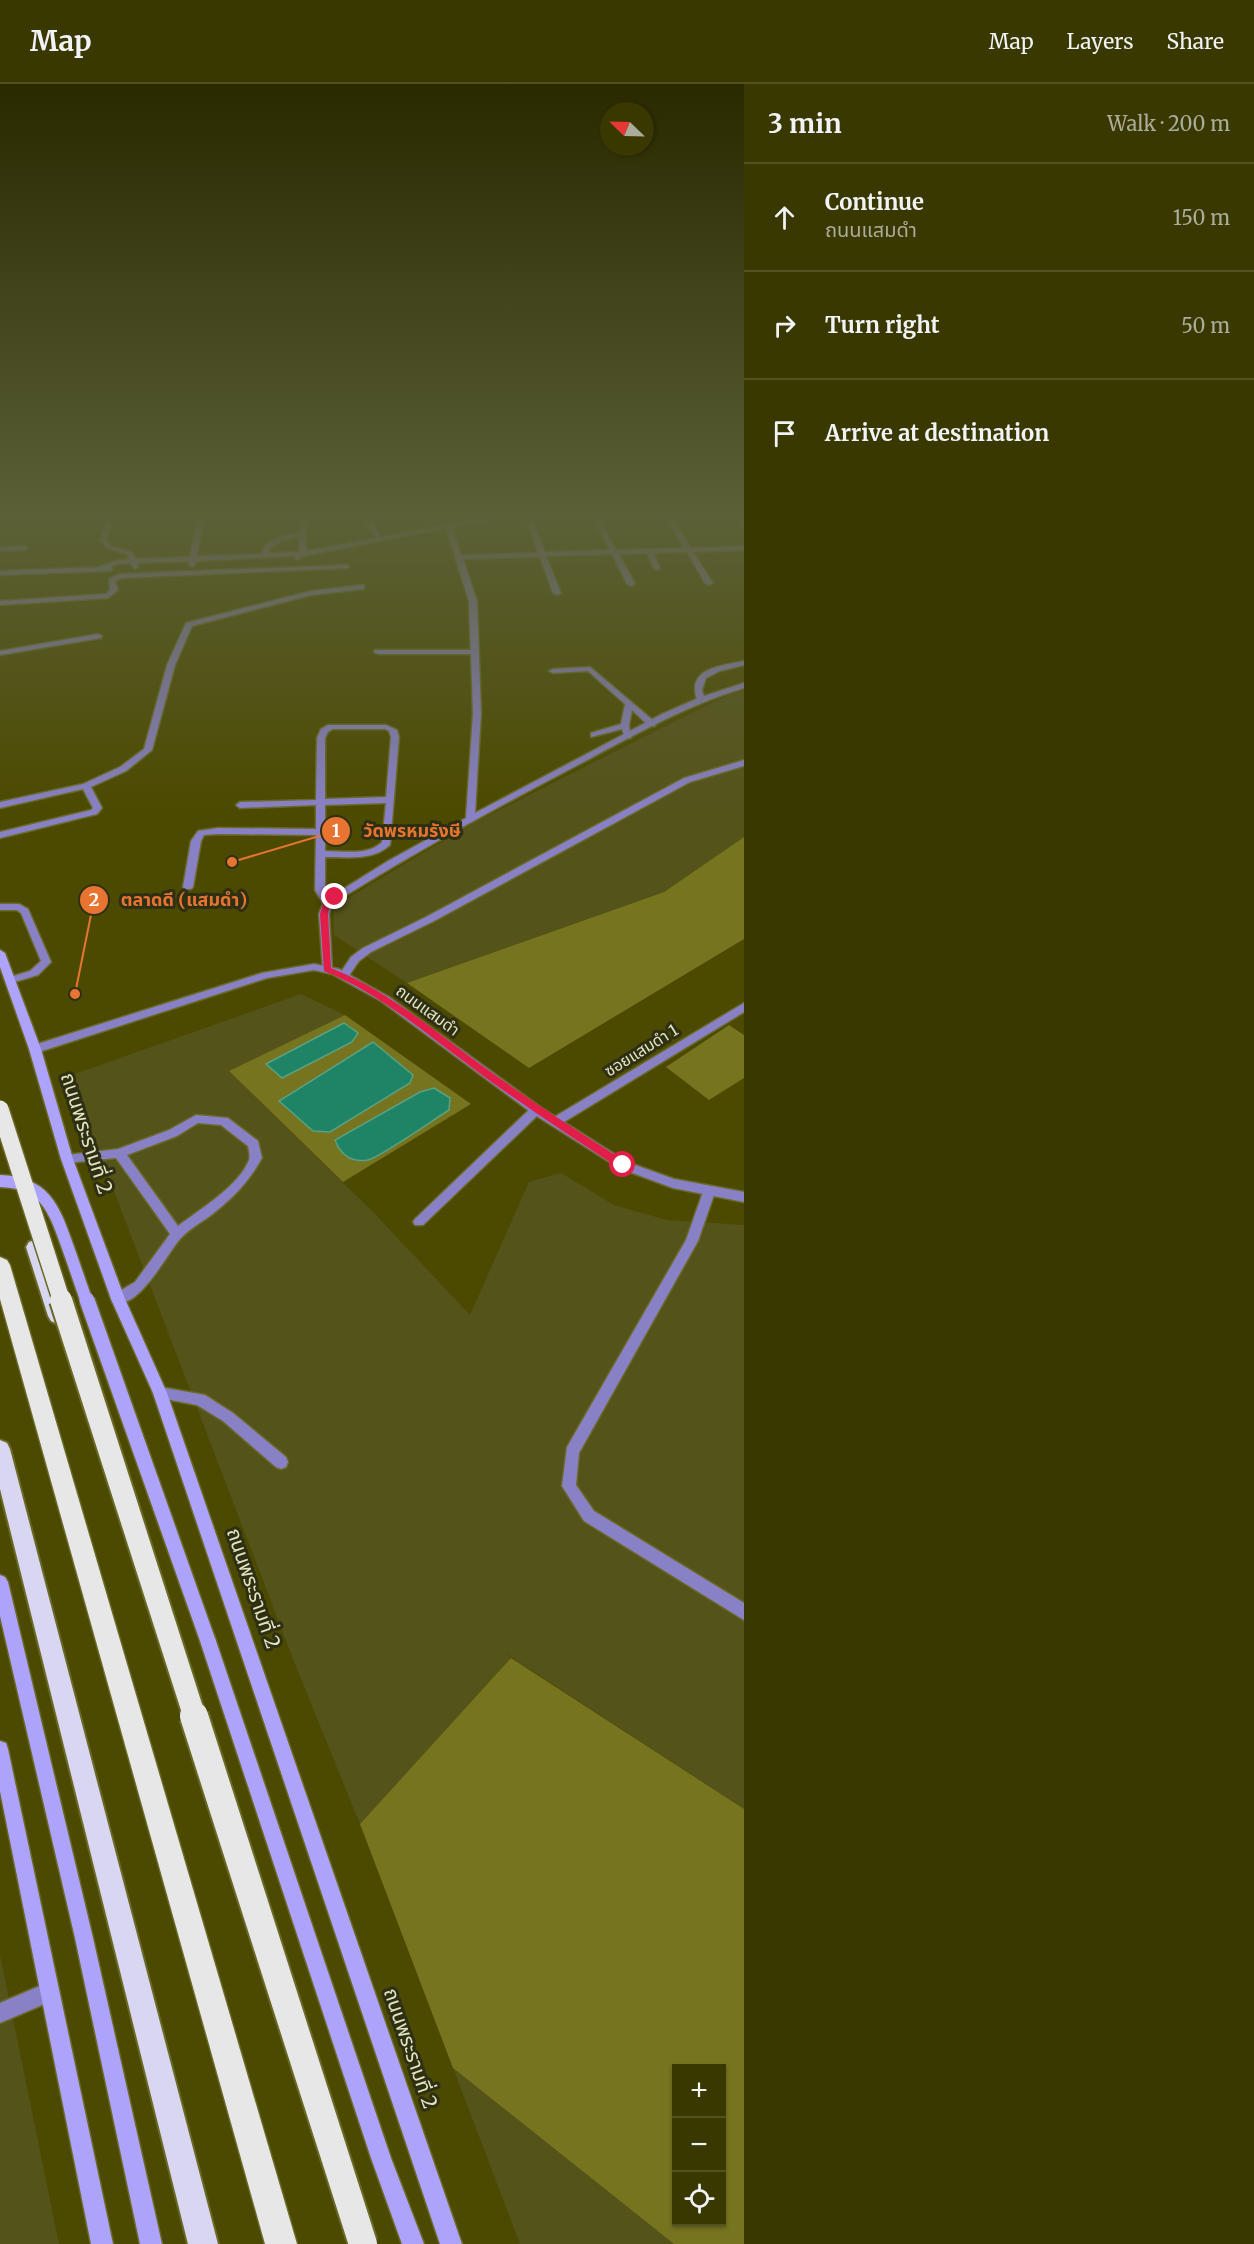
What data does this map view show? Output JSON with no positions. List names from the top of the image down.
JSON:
{
  "streets": {
    "main road": ["ถนนพระรามที่ 2"],
    "street": ["ถนนแสมดำ", "ซอยแสมดำ 1"]
  },
  "crossings": [
    ["ถนนแสมดำ", "ซอยแสมดำ 1"],
    ["ถนนแสมดำ", "ถนนพระรามที่ 2"]
  ],
  "places": ["วัดพรหมรังษี", "ตลาดดี (แสมดำ)"],
  "north": "top left",
  "page": {
    "header": "Map",
    "nav": ["Map", "Layers", "Share"],
    "heading": ["3 min", "Walk · 200 m"],
    "list": [
      ["Continue", "ถนนแสมดำ", "150 m"],
      ["Turn right", "50 m"],
      "Arrive at destination"
    ],
    "map_buttons": ["+", "−"]
  }
}
